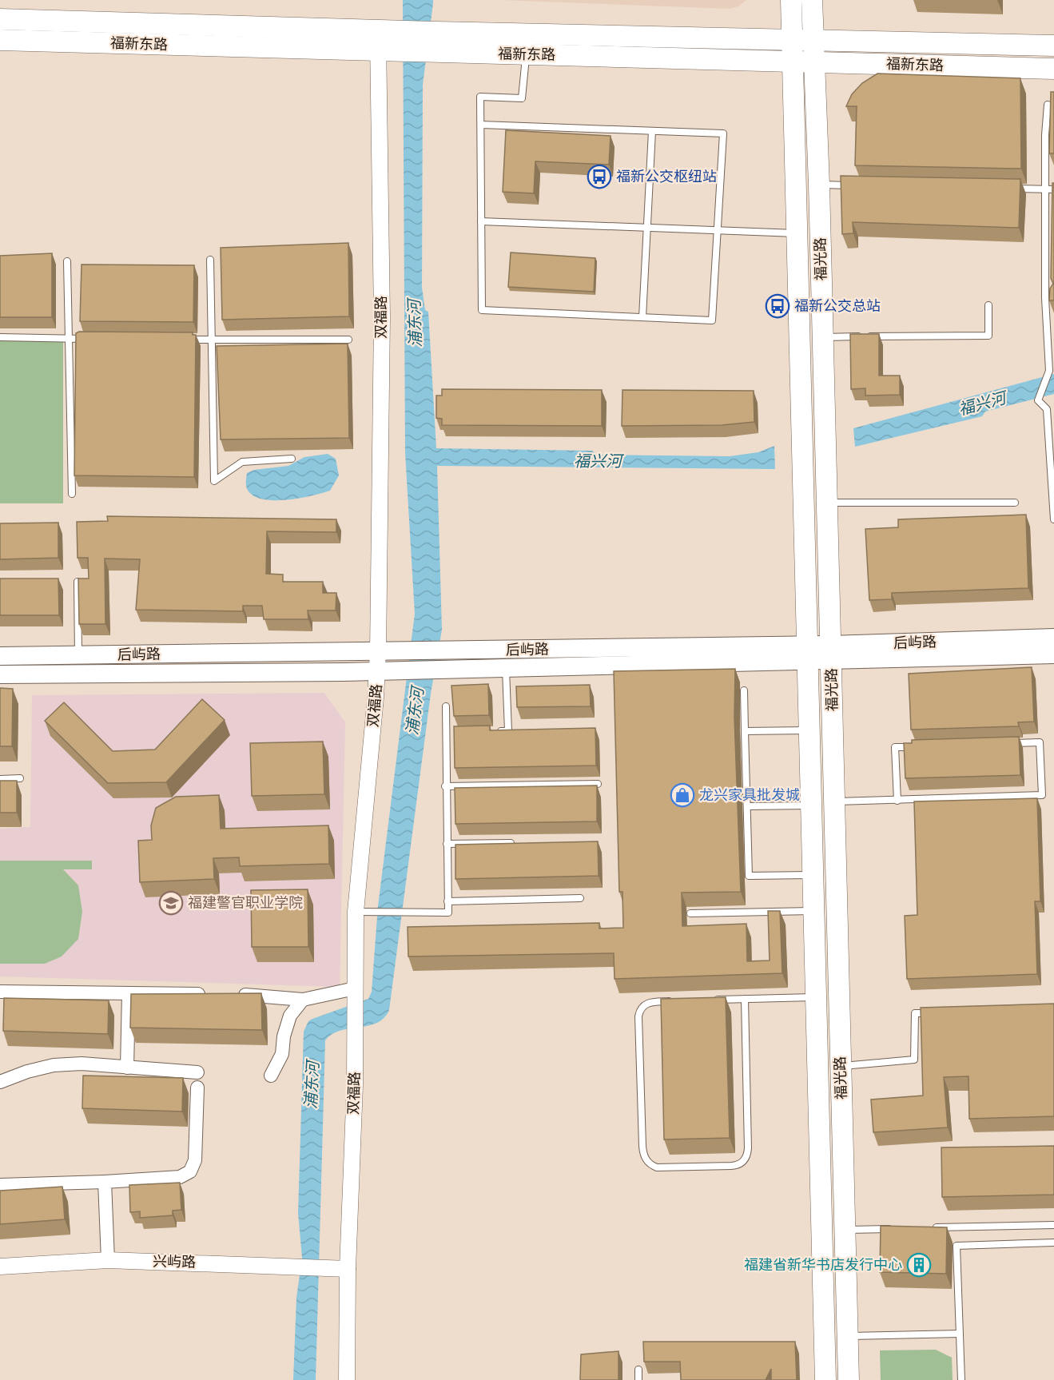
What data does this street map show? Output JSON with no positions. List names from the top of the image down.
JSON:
{
  "streets": {
    "main road": ["福新东路", "福光路", "后屿路"],
    "street": ["双福路", "兴屿路"]
  },
  "crossings": [
    ["福新东路", "福光路"],
    ["福新东路", "双福路"],
    ["福光路", "后屿路"],
    ["双福路", "后屿路"],
    ["双福路", "兴屿路"]
  ],
  "water": ["浦东河", "福兴河"],
  "places": {
    "bus stop": ["福新公交枢纽站", "福新公交总站"],
    "shop": ["龙兴家具批发城"],
    "school or university": ["福建警官职业学院"],
    "building": ["福建省新华书店发行中心"]
  }
}
